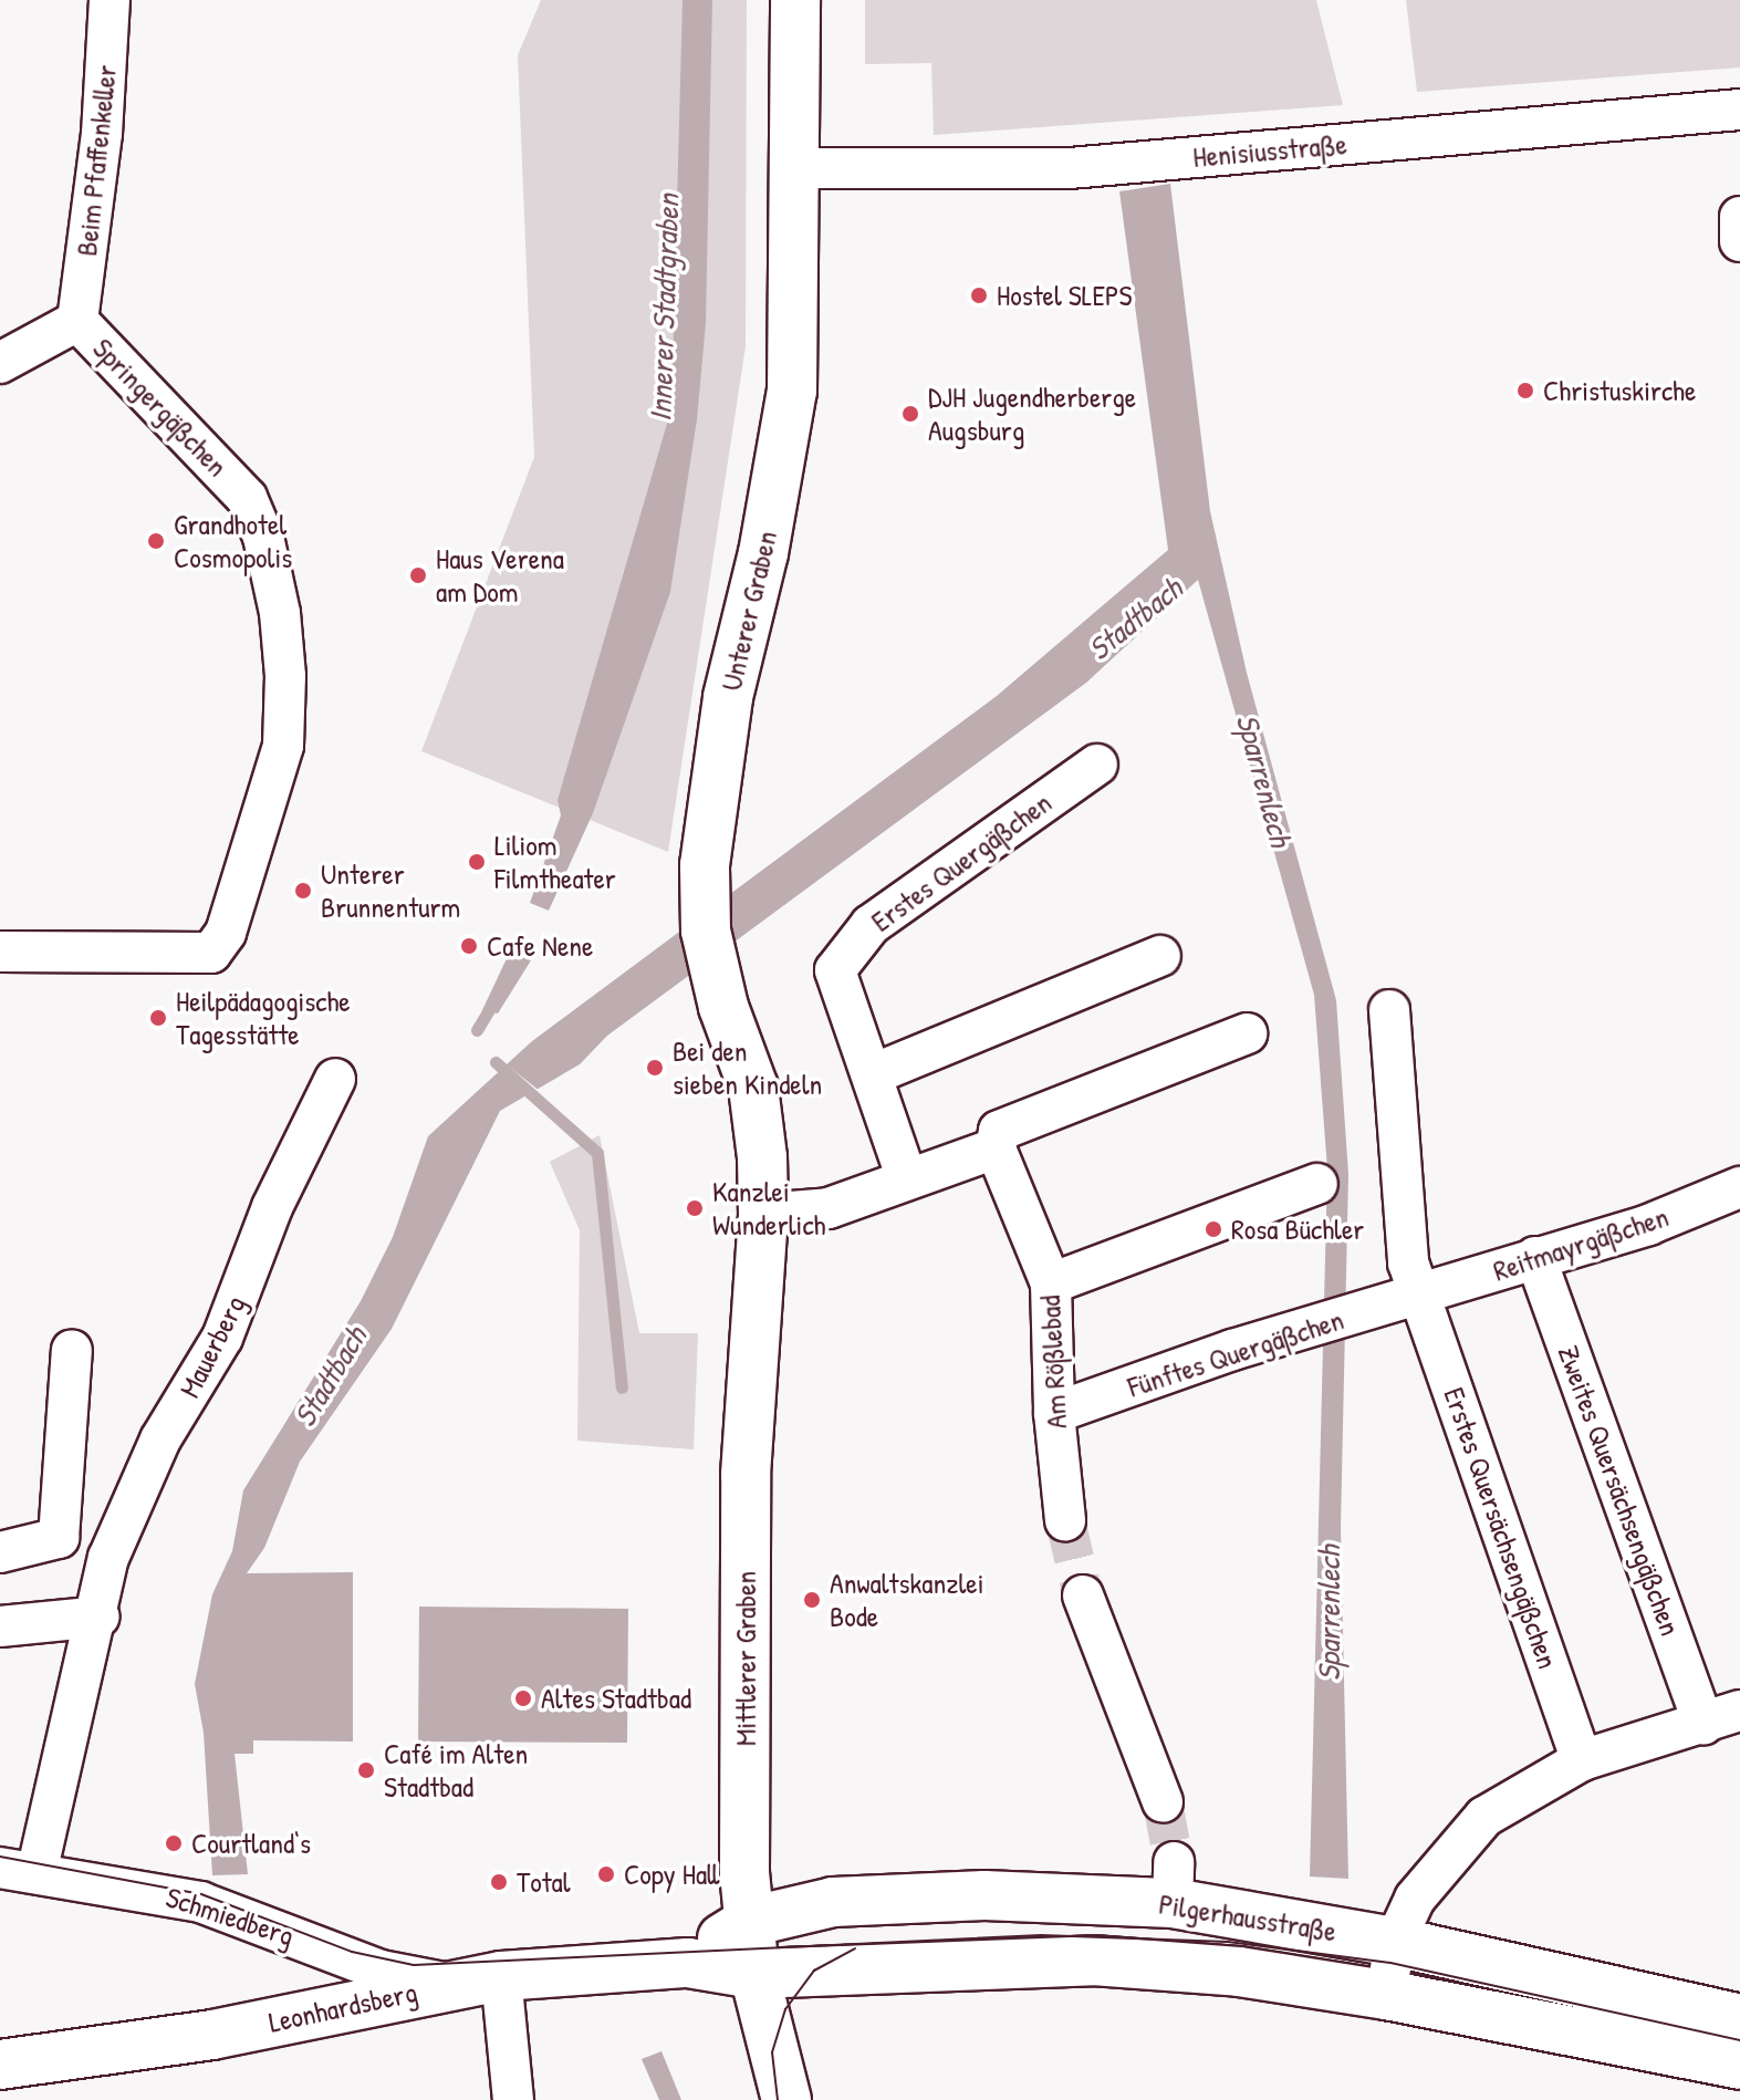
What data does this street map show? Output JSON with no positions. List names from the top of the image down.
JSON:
{
  "streets": {
    "street": [
      "Henisiusstraße",
      "Beim Pfaffenkeller",
      "Springergäßchen",
      "Unterer Graben",
      "Erstes Quergäßchen",
      "Reitmayrgäßchen",
      "Mauerberg",
      "Fünftes Quergäßchen",
      "Am Rößlebad",
      "Zweites Quersächsengäßchen",
      "Erstes Quersächsengäßchen",
      "Mittlerer Graben",
      "Schmiedberg",
      "Pilgerhausstraße",
      "Leonhardsberg"
    ]
  },
  "crossings": [
    ["Henisiusstraße", "Unterer Graben"],
    ["Beim Pfaffenkeller", "Springergäßchen"],
    ["Unterer Graben", "Mittlerer Graben"],
    ["Reitmayrgäßchen", "Fünftes Quergäßchen"],
    ["Reitmayrgäßchen", "Zweites Quersächsengäßchen"],
    ["Reitmayrgäßchen", "Erstes Quersächsengäßchen"],
    ["Mauerberg", "Schmiedberg"],
    ["Fünftes Quergäßchen", "Am Rößlebad"],
    ["Fünftes Quergäßchen", "Erstes Quersächsengäßchen"],
    ["Mittlerer Graben", "Pilgerhausstraße"],
    ["Mittlerer Graben", "Leonhardsberg"],
    ["Schmiedberg", "Leonhardsberg"],
    ["Pilgerhausstraße", "Leonhardsberg"]
  ],
  "water": ["Innerer Stadtgraben", "Stadtbach", "Sparrenlech"],
  "places": [
    "Hostel SLEPS",
    "Christuskirche",
    "DJH Jugendherberge Augsburg",
    "Grandhotel Cosmopolis",
    "Haus Verena am Dom",
    "Liliom Filmtheater",
    "Unterer Brunnenturm",
    "Cafe Nene",
    "Heilpädagogische Tagesstätte",
    "Bei den sieben Kindeln",
    "Kanzlei Wunderlich",
    "Rosa Büchler",
    "Anwaltskanzlei Bode",
    "Altes Stadtbad",
    "Café im Alten Stadtbad",
    "Courtland‘s",
    "Copy Hall",
    "Total"
  ]
}
